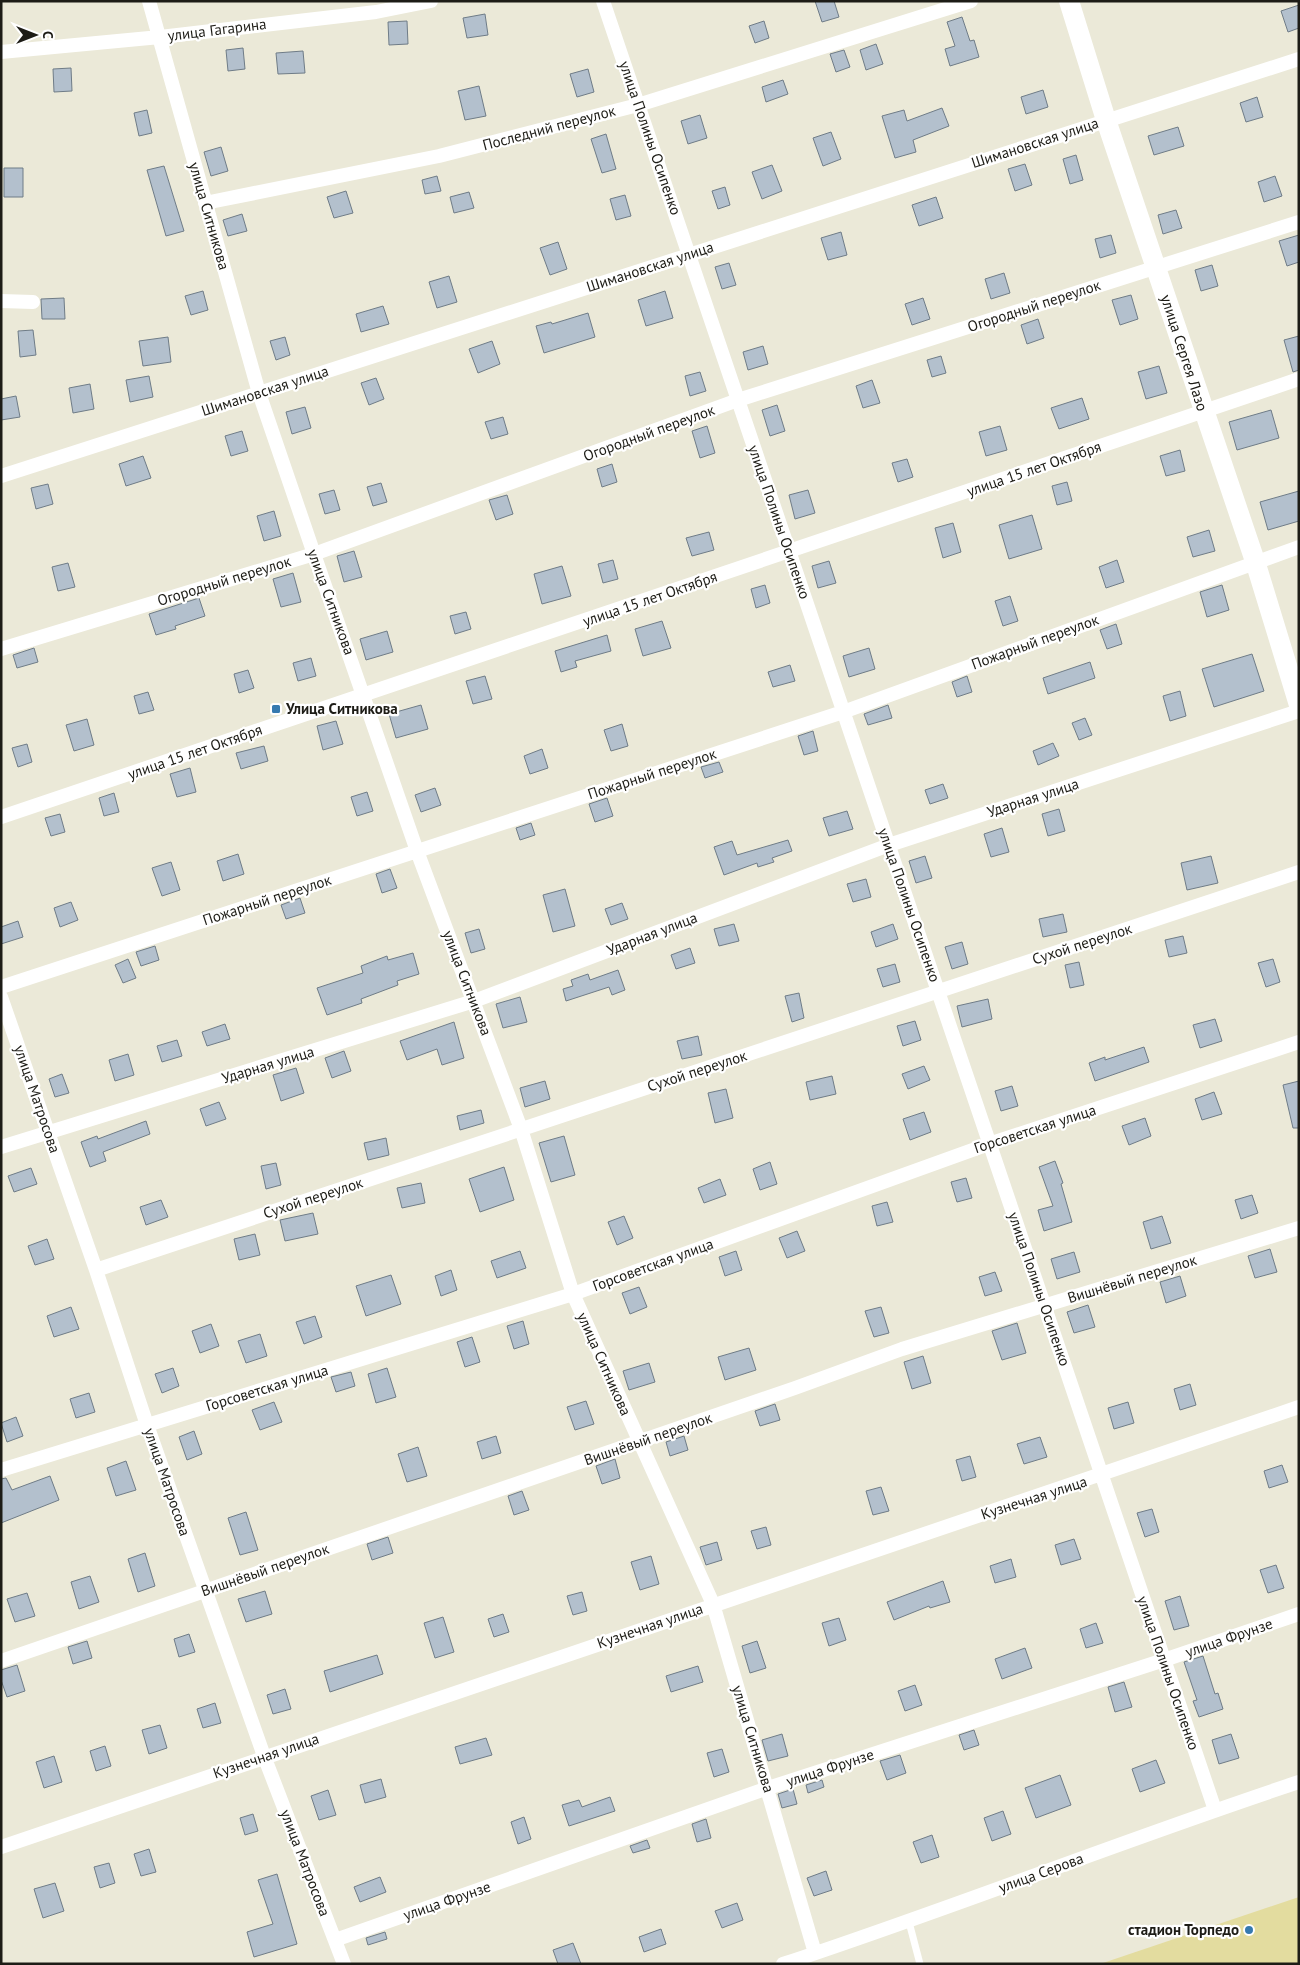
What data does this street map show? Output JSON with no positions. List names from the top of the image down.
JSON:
{
  "streets": {
    "main road": ["улица Сергея Лазо"],
    "street": [
      "улица Гагарина",
      "Последний переулок",
      "улица Полины Осипенко",
      "Шимановская улица",
      "улица Ситникова",
      "Огородный переулок",
      "улица 15 лет Октября",
      "Пожарный переулок",
      "Ударная улица",
      "Сухой переулок",
      "улица Матросова",
      "Горсоветская улица",
      "Вишнёвый переулок",
      "Кузнечная улица",
      "улица Фрунзе",
      "улица Серова"
    ]
  },
  "crossings": [
    ["улица Гагарина", "улица Ситникова"],
    ["Последний переулок", "улица Полины Осипенко"],
    ["Последний переулок", "улица Ситникова"],
    ["улица Полины Осипенко", "Шимановская улица"],
    ["улица Полины Осипенко", "Огородный переулок"],
    ["улица Полины Осипенко", "улица 15 лет Октября"],
    ["улица Полины Осипенко", "Пожарный переулок"],
    ["улица Полины Осипенко", "Ударная улица"],
    ["улица Полины Осипенко", "Сухой переулок"],
    ["улица Полины Осипенко", "Горсоветская улица"],
    ["улица Полины Осипенко", "Вишнёвый переулок"],
    ["улица Полины Осипенко", "Кузнечная улица"],
    ["улица Полины Осипенко", "улица Фрунзе"],
    ["улица Полины Осипенко", "улица Серова"],
    ["Шимановская улица", "улица Ситникова"],
    ["Шимановская улица", "улица Сергея Лазо"],
    ["улица Ситникова", "Огородный переулок"],
    ["улица Ситникова", "улица 15 лет Октября"],
    ["улица Ситникова", "Пожарный переулок"],
    ["улица Ситникова", "Ударная улица"],
    ["улица Ситникова", "Сухой переулок"],
    ["улица Ситникова", "Горсоветская улица"],
    ["улица Ситникова", "Вишнёвый переулок"],
    ["улица Ситникова", "Кузнечная улица"],
    ["улица Ситникова", "улица Фрунзе"],
    ["улица Ситникова", "улица Серова"],
    ["Огородный переулок", "улица Сергея Лазо"],
    ["улица Сергея Лазо", "улица 15 лет Октября"],
    ["улица Сергея Лазо", "Пожарный переулок"],
    ["Ударная улица", "улица Матросова"],
    ["Сухой переулок", "улица Матросова"],
    ["улица Матросова", "Горсоветская улица"],
    ["улица Матросова", "Вишнёвый переулок"],
    ["улица Матросова", "Кузнечная улица"],
    ["улица Матросова", "улица Фрунзе"]
  ],
  "places": {
    "transit": ["Улица Ситникова"],
    "other": ["стадион Торпедо"]
  },
  "north": "right"
}
